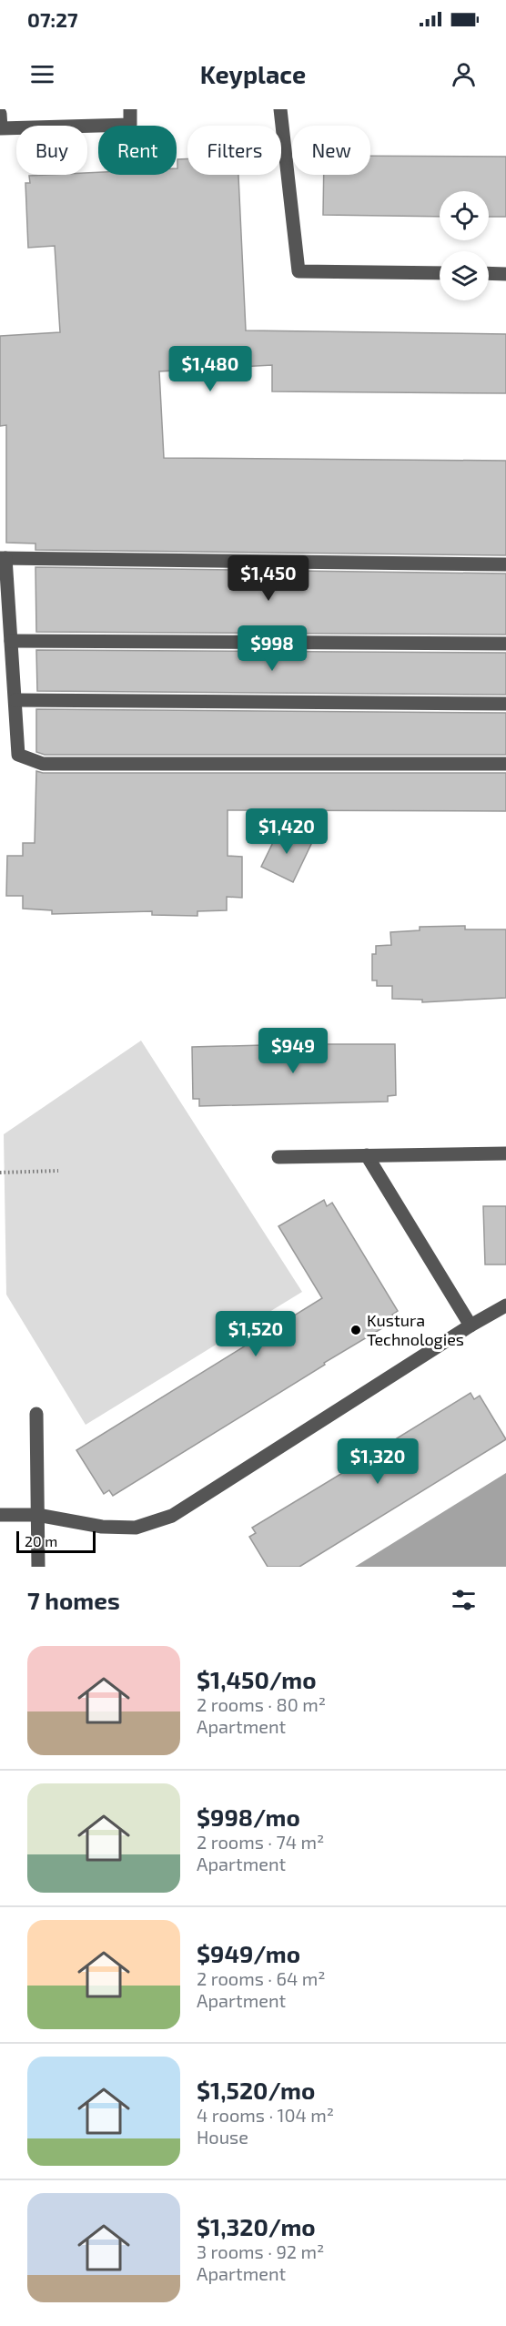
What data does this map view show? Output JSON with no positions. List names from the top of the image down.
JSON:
{
  "places": ["Kustura Technologies"],
  "scale_bar": "20 m",
  "page": {
    "status": "07:27",
    "header": "Keyplace",
    "chip": [
      "Buy",
      "Rent",
      "Filters",
      "New"
    ],
    "price": [
      "$1,480",
      "$1,450",
      "$998",
      "$1,420",
      "$949",
      "$1,520",
      "$1,320"
    ],
    "scale": "20 m",
    "heading": "7 homes",
    "list": [
      {
        "name": "$1,450/mo",
        "note": "2 rooms · 80 m² · Apartment"
      },
      {
        "name": "$998/mo",
        "note": "2 rooms · 74 m² · Apartment"
      },
      {
        "name": "$949/mo",
        "note": "2 rooms · 64 m² · Apartment"
      },
      {
        "name": "$1,520/mo",
        "note": "4 rooms · 104 m² · House"
      },
      {
        "name": "$1,320/mo",
        "note": "3 rooms · 92 m² · Apartment"
      }
    ]
  }
}
